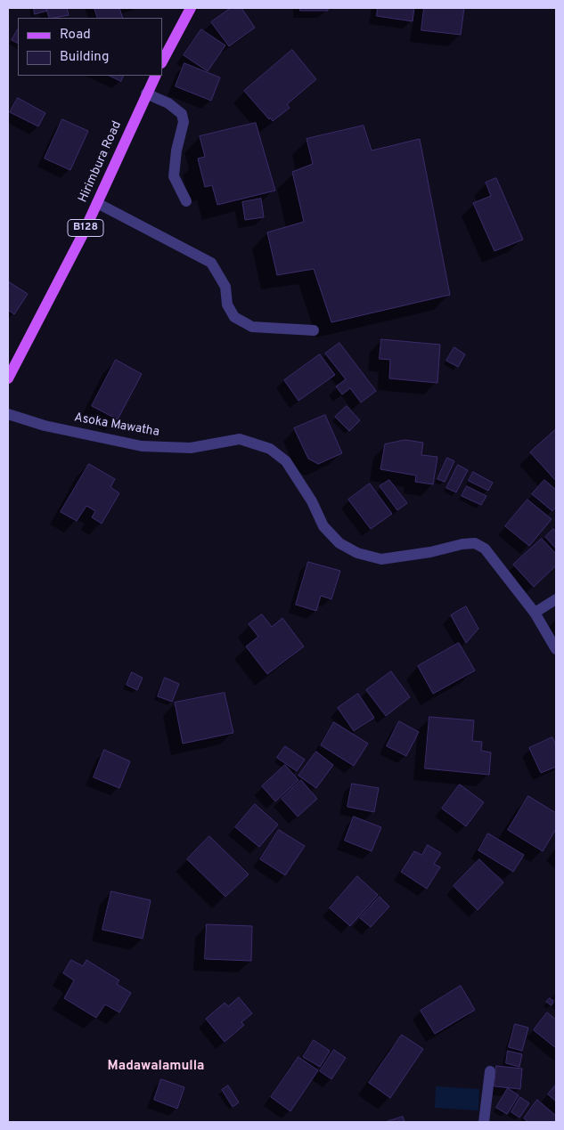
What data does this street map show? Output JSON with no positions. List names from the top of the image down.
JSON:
{
  "streets": {
    "main road": ["Hirimbura Road", "B128"],
    "street": ["Asoka Mawatha"]
  },
  "districts": ["Madawalamulla"],
  "legend": ["Road", "Building"]
}
